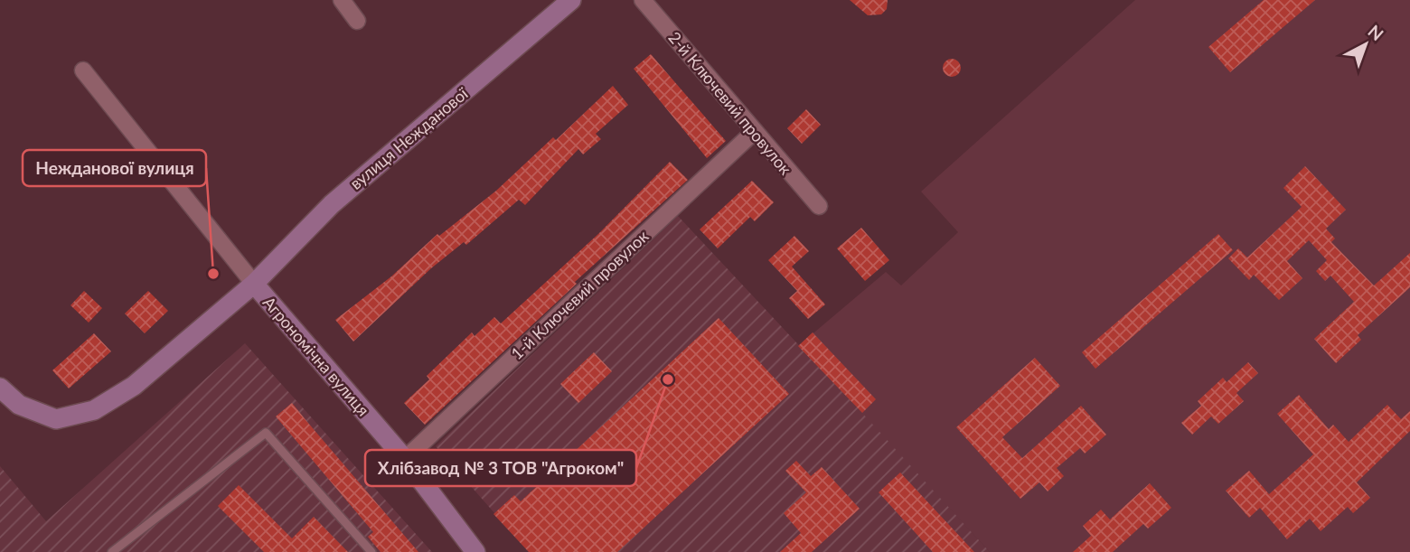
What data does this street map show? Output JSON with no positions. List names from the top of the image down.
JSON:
{
  "streets": {
    "street": [
      "2-й Ключевий провулок",
      "вулиця Нежданової",
      "1-й Ключевий провулок",
      "Агрономічна вулиця"
    ]
  },
  "crossings": [
    ["2-й Ключевий провулок", "1-й Ключевий провулок"],
    ["вулиця Нежданової", "Агрономічна вулиця"],
    ["1-й Ключевий провулок", "Агрономічна вулиця"]
  ],
  "places": ["Нежданової вулиця", "Хлібзавод № 3 ТОВ \"Агроком\""],
  "north": "top right"
}
